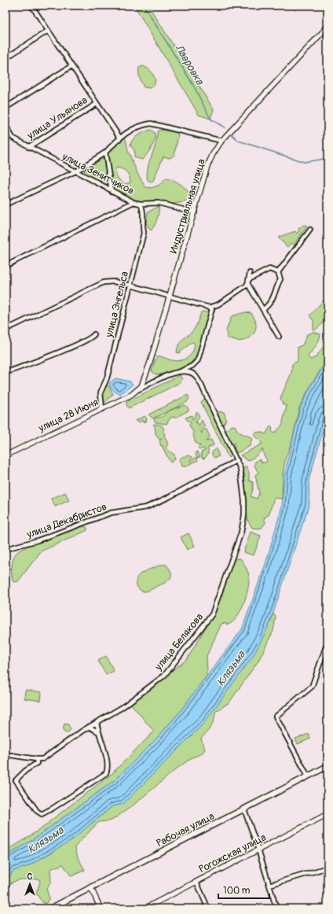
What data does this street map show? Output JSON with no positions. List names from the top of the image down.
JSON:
{
  "streets": {
    "main road": ["Рабочая улица"],
    "street": [
      "улица Ульянова",
      "улица Зенитчиков",
      "Индустриальная улица",
      "улица Энгельса",
      "улица 28 Июня",
      "улица Декабристов",
      "улица Белякова",
      "Рогожская улица"
    ]
  },
  "crossings": [
    ["улица Ульянова", "улица Зенитчиков"],
    ["улица Зенитчиков", "Индустриальная улица"],
    ["улица Зенитчиков", "улица Энгельса"],
    ["Индустриальная улица", "улица 28 Июня"],
    ["улица Энгельса", "улица 28 Июня"],
    ["улица Декабристов", "улица Белякова"]
  ],
  "water": ["Лавровка", "Клязьма"],
  "scale_bar": "100 m",
  "north": "top"
}
